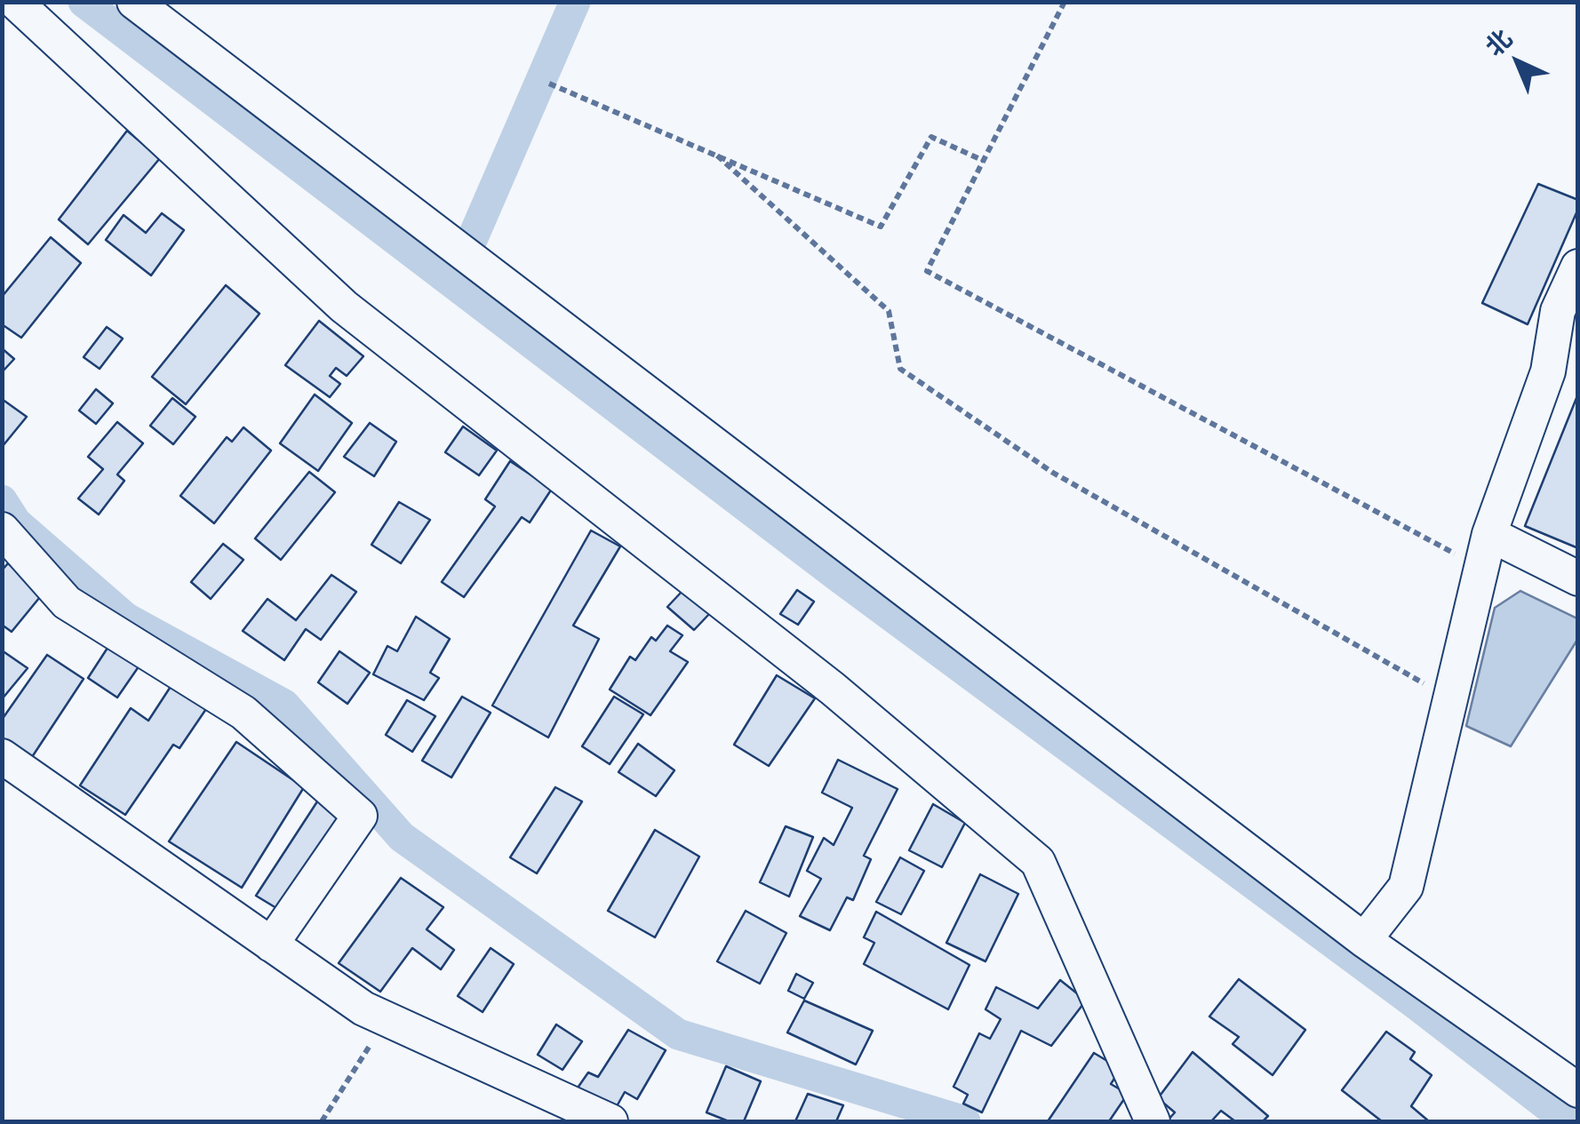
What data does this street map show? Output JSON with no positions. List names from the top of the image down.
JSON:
{
  "north": "top left"
}
